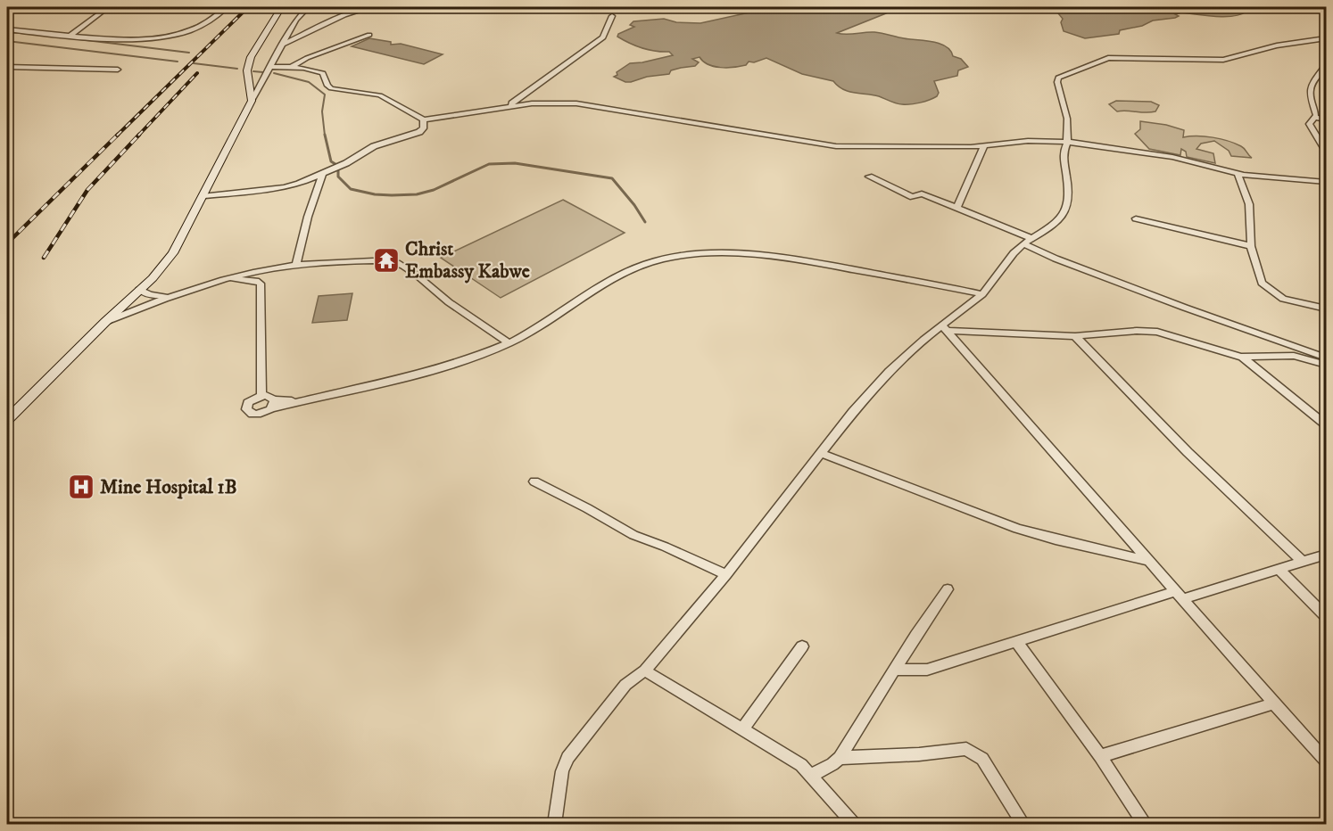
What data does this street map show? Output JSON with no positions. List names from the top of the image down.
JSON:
{
  "places": {
    "temple": ["Christ Embassy Kabwe"],
    "hospital": ["Mine Hospital 1B"]
  }
}
